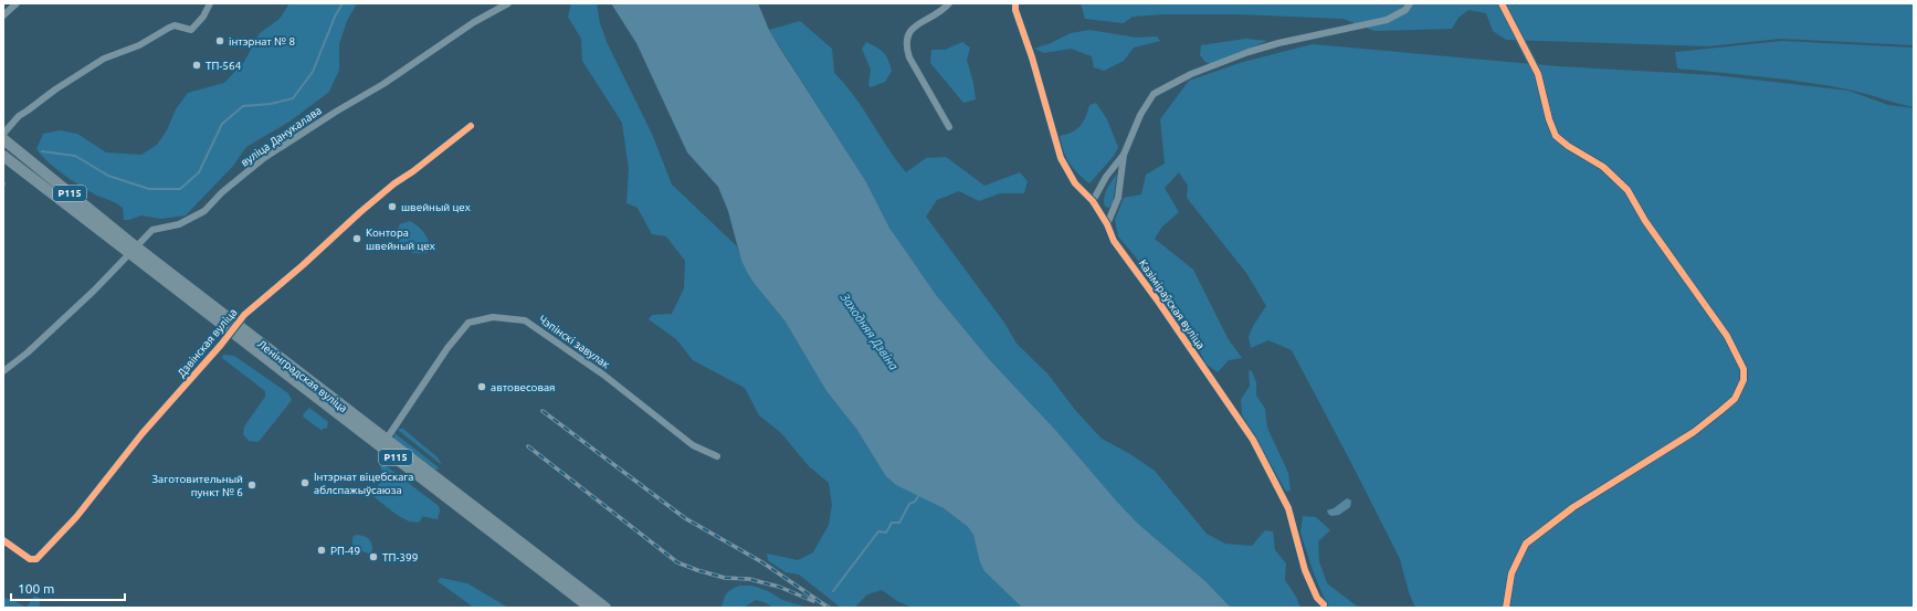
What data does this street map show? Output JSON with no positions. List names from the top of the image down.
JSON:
{
  "streets": {
    "main road": ["Р115", "Ленінградская вуліца"],
    "street": [
      "вуліца Данукалава",
      "Казіміраўская вуліца",
      "Чэпінскі завулак",
      "Дзвінская вуліца"
    ]
  },
  "crossings": [
    ["вуліца Данукалава", "Ленінградская вуліца"],
    ["Чэпінскі завулак", "Ленінградская вуліца"],
    ["Дзвінская вуліца", "Ленінградская вуліца"]
  ],
  "water": ["Заходняя Дзвіна"],
  "places": [
    "інтэрнат № 8",
    "ТП-564",
    "швейный цех",
    "Контора швейный цех",
    "автовесовая",
    "Інтэрнат віцебскага аблспажыўсаюза",
    "Заготовительный пункт № 6",
    "РП-49",
    "ТП-399"
  ],
  "scale_bar": "100 m"
}
